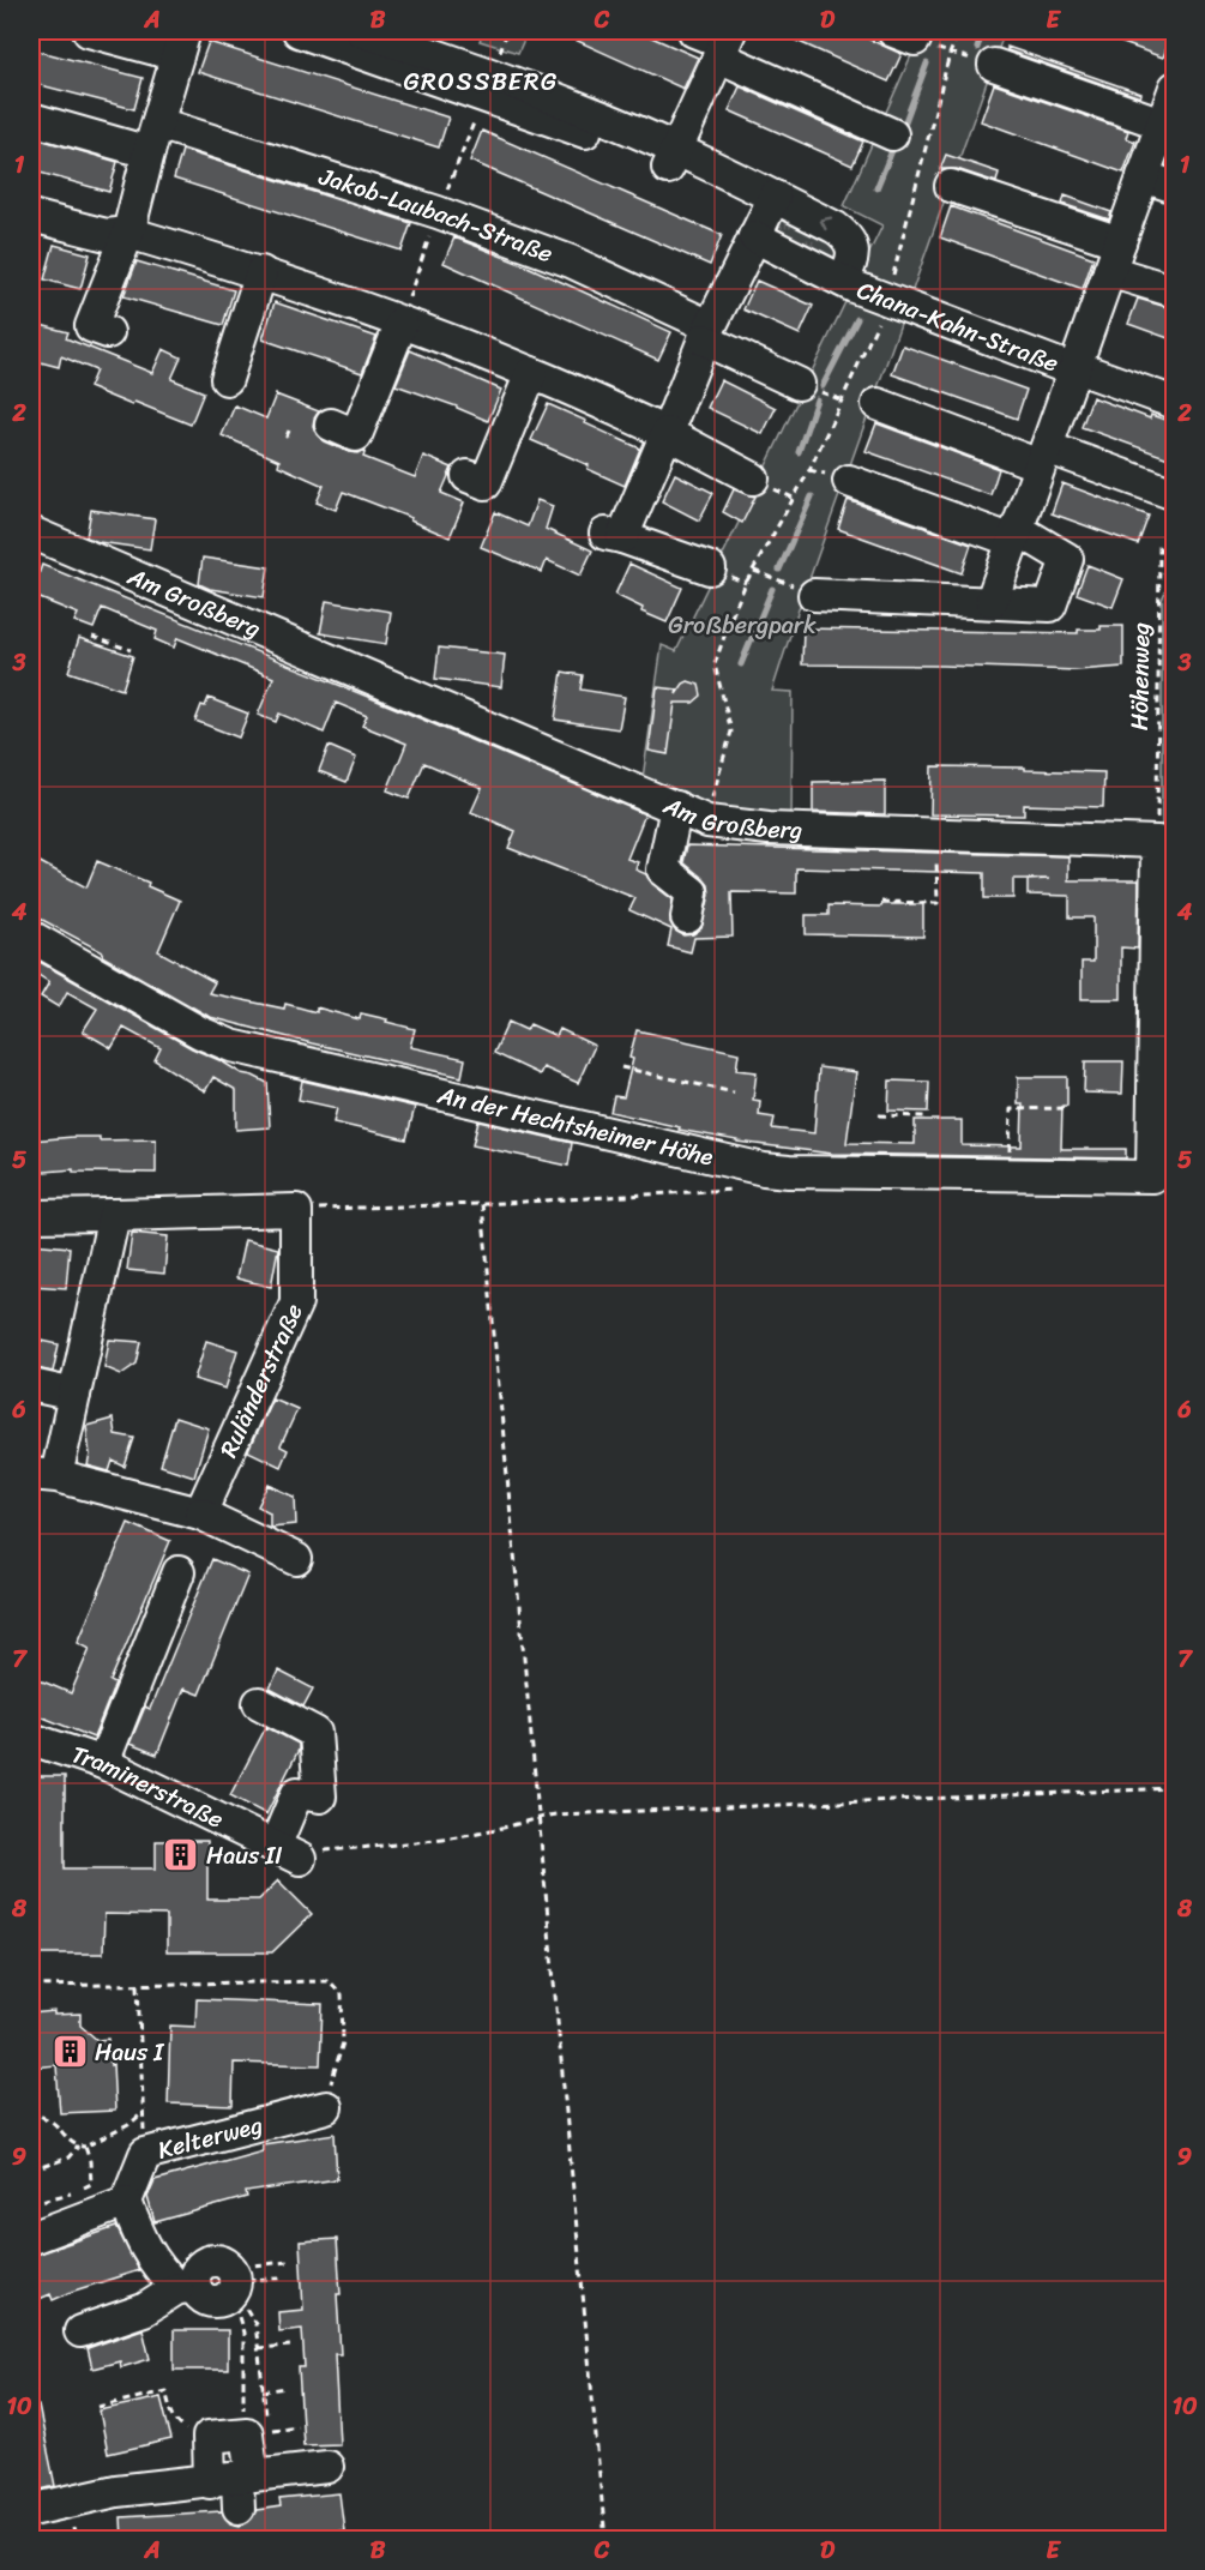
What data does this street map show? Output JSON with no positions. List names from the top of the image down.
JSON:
{
  "streets": {
    "street": [
      "Jakob-Laubach-Straße",
      "Chana-Kahn-Straße",
      "Am Großberg",
      "An der Hechtsheimer Höhe",
      "Ruländerstraße",
      "Traminerstraße",
      "Kelterweg"
    ],
    "path": ["Höhenweg"]
  },
  "crossings": [
    ["Am Großberg", "An der Hechtsheimer Höhe"]
  ],
  "districts": ["GROSSBERG"],
  "parks": ["Großbergpark"],
  "places": {
    "building": ["Haus II", "Haus I"]
  },
  "grid": {
    "columns": [
      "A",
      "B",
      "C",
      "D",
      "E"
    ],
    "rows": [
      "1",
      "2",
      "3",
      "4",
      "5",
      "6",
      "7",
      "8",
      "9",
      "10"
    ]
  }
}
